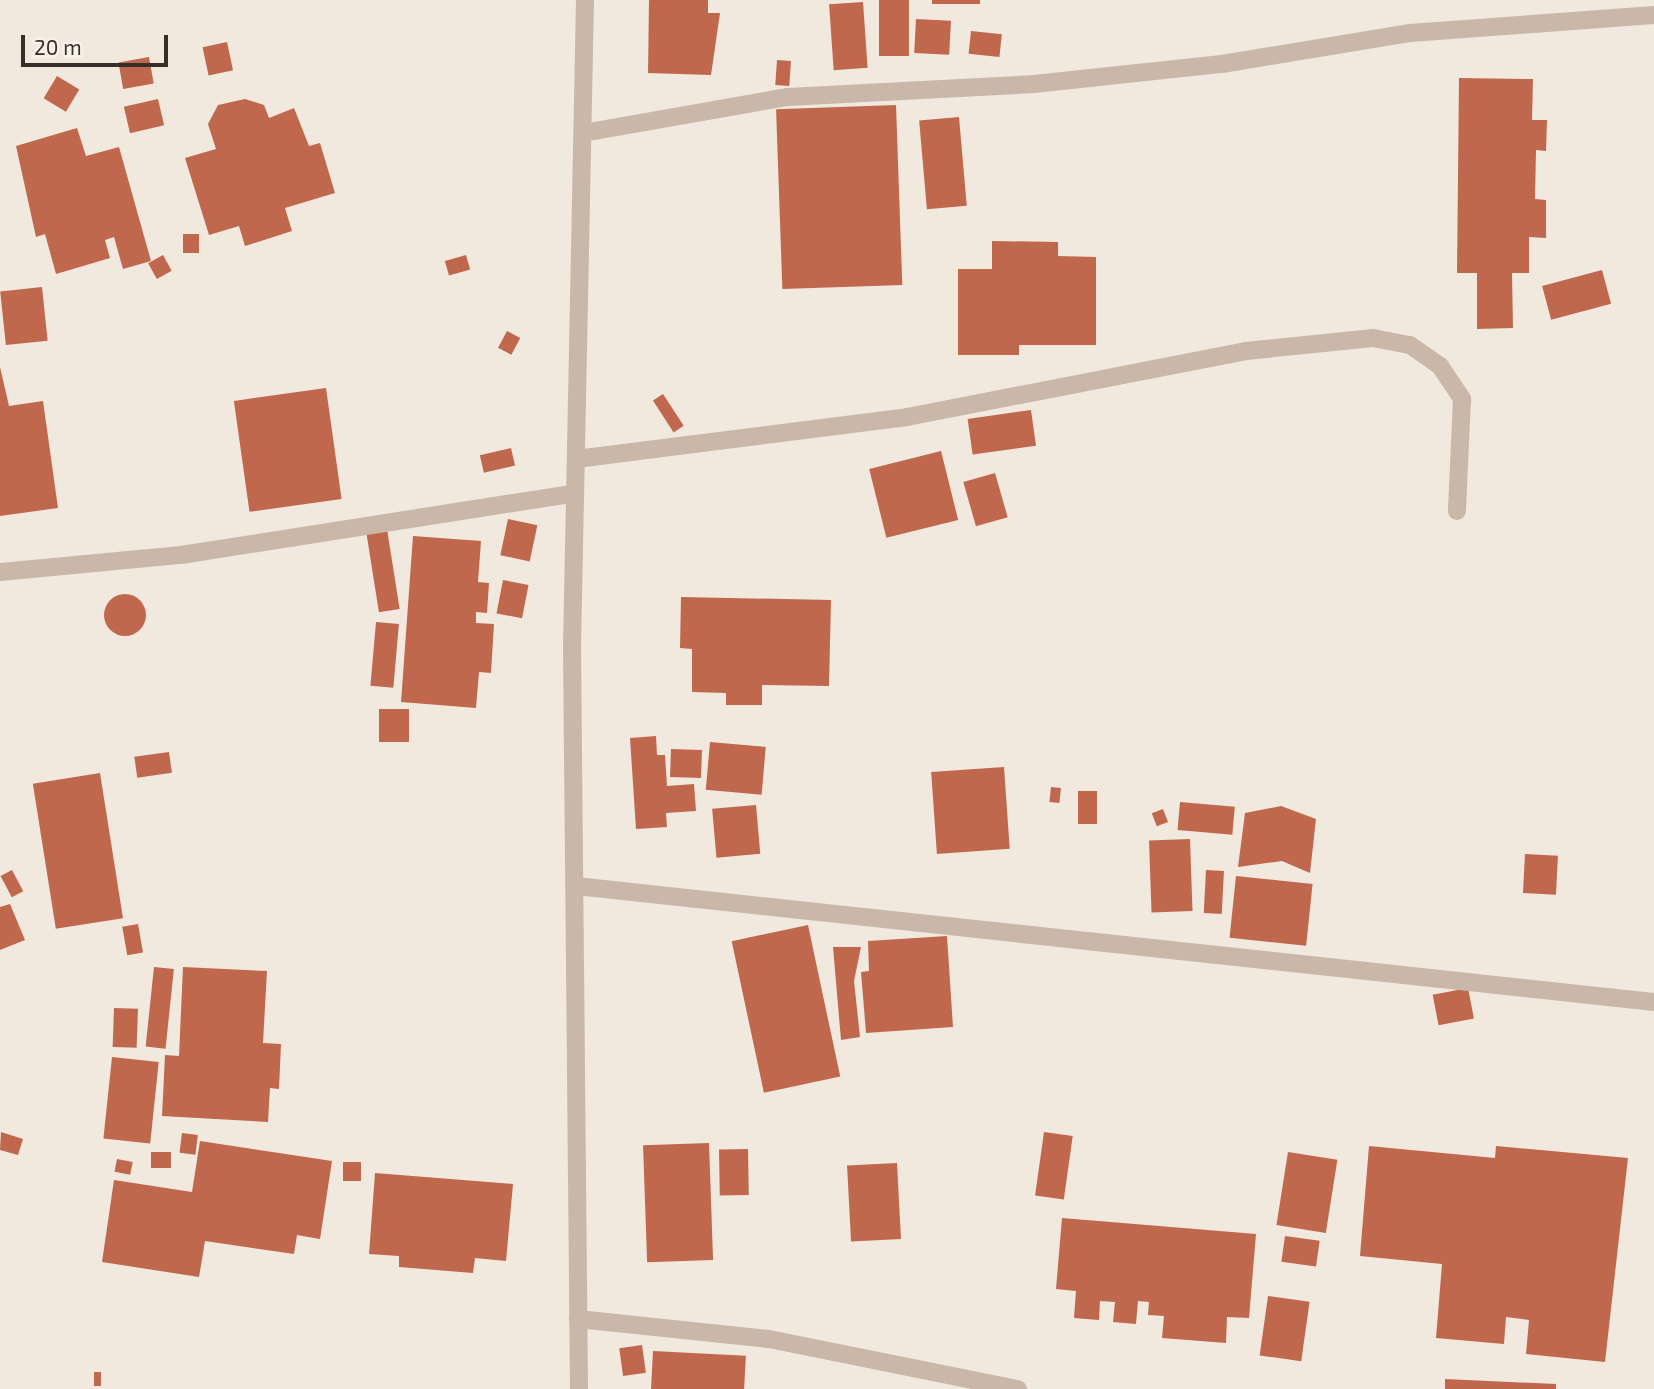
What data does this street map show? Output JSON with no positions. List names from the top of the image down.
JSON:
{
  "scale_bar": "20 m"
}
